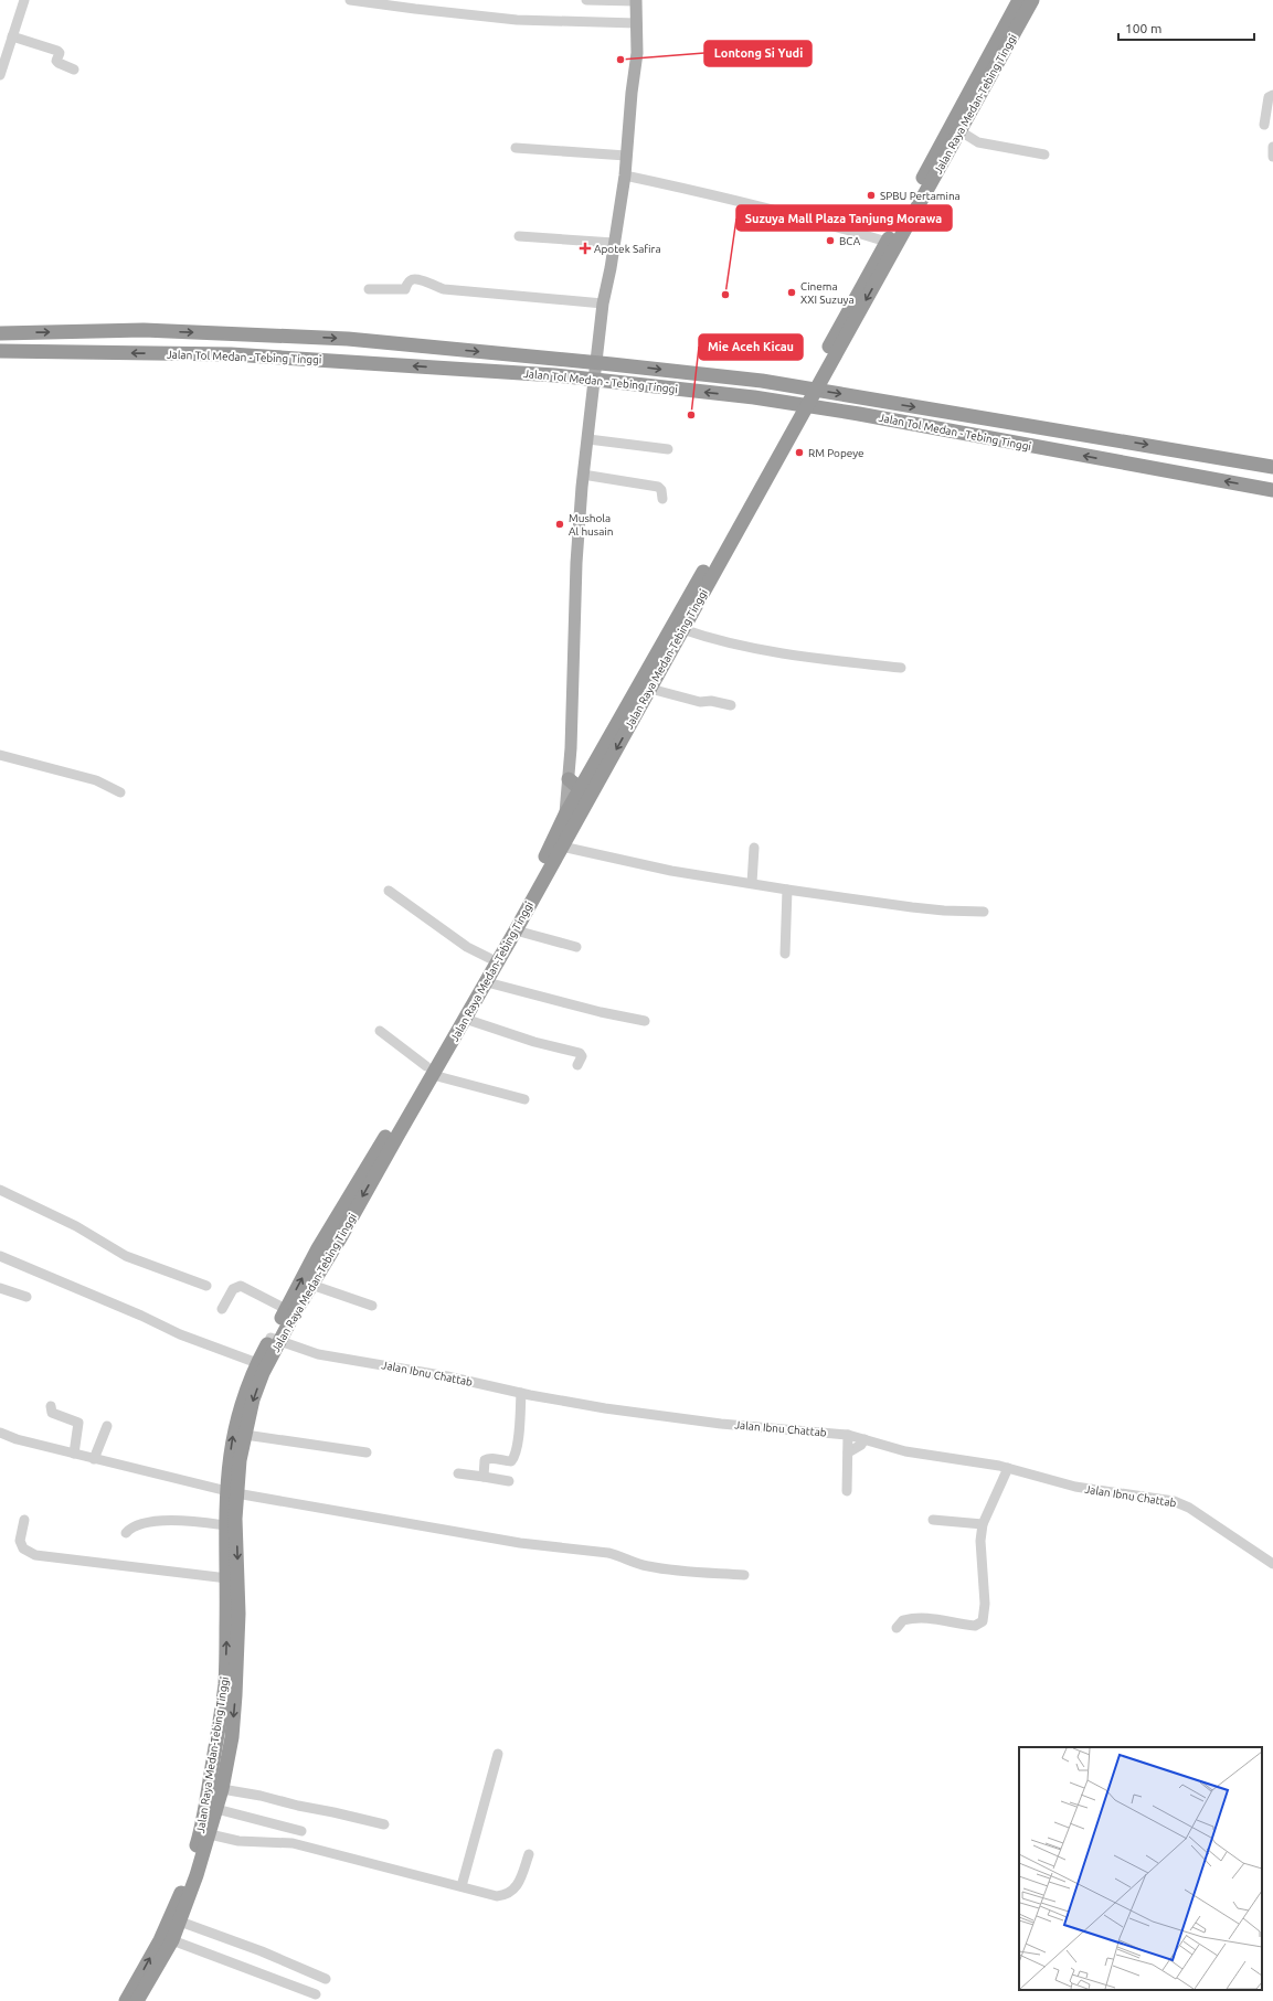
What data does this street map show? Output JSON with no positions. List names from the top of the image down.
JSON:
{
  "streets": {
    "highway": ["Jalan Raya Medan-Tebing Tinggi", "Jalan Tol Medan - Tebing Tinggi"],
    "street": ["Jalan Ibnu Chattab"]
  },
  "crossings": [
    ["Jalan Raya Medan-Tebing Tinggi", "Jalan Ibnu Chattab"]
  ],
  "places": {
    "other": [
      "Lontong Si Yudi",
      "SPBU Pertamina",
      "BCA",
      "Cinema XXI Suzuya",
      "Suzuya Mall Plaza Tanjung Morawa",
      "Mie Aceh Kicau",
      "RM Popeye",
      "Mushola Al husain"
    ],
    "health": ["Apotek Safira"]
  },
  "scale_bar": "100 m"
}
